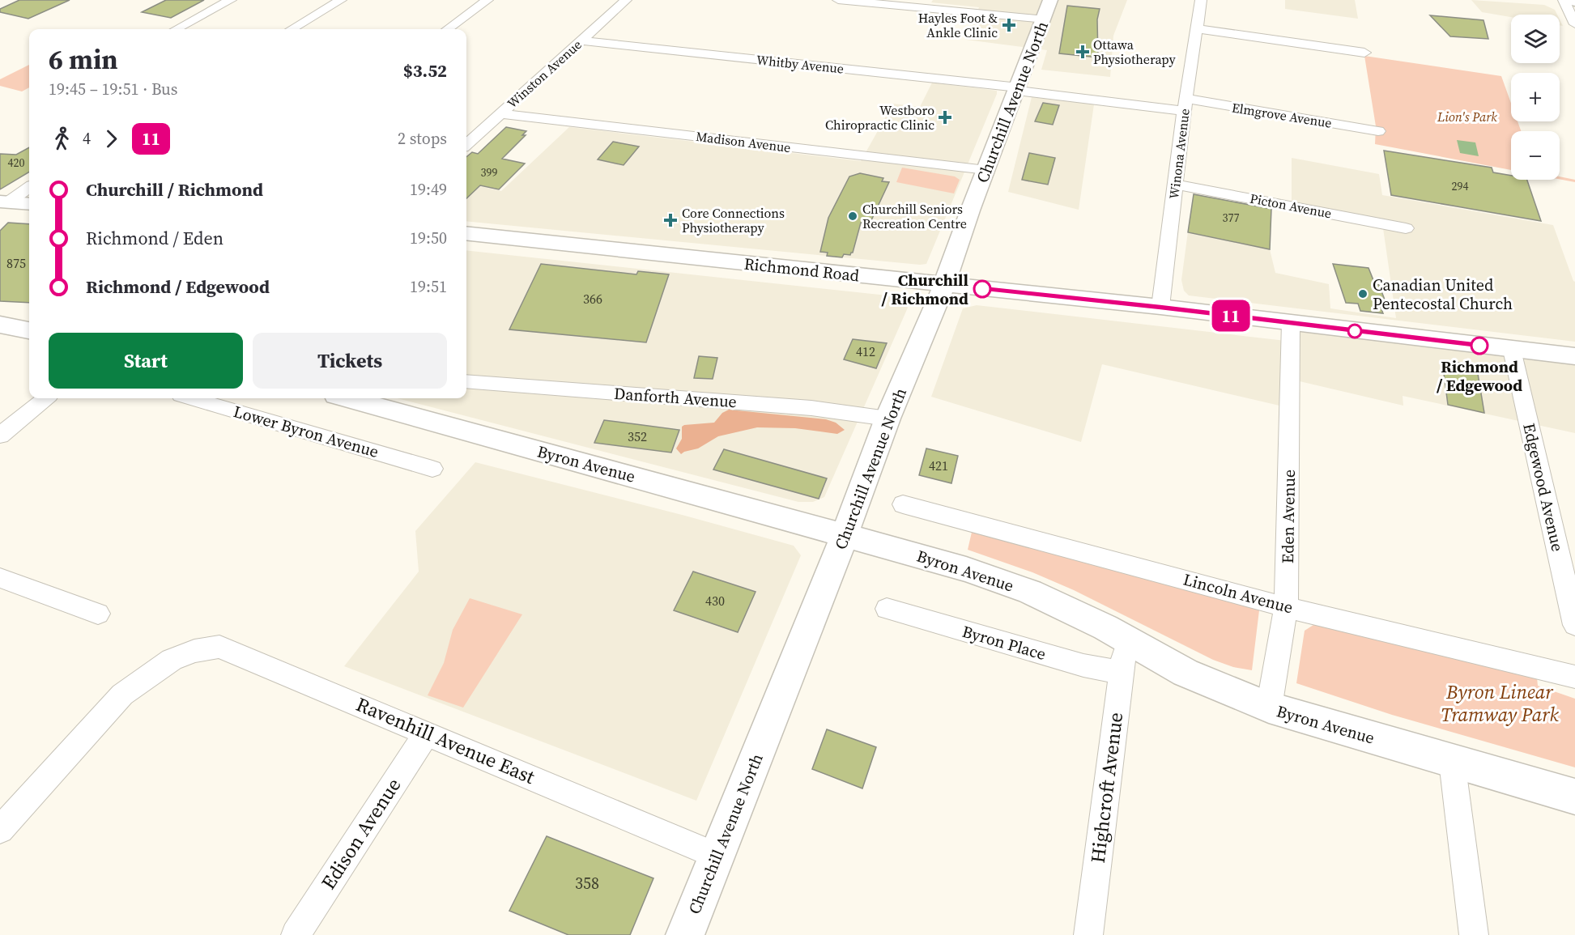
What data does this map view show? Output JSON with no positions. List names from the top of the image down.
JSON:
{
  "streets": {
    "main road": ["Churchill Avenue North", "Richmond Road", "Byron Avenue"],
    "street": [
      "Whitby Avenue",
      "Winston Avenue",
      "Elmgrove Avenue",
      "Madison Avenue",
      "Winona Avenue",
      "Picton Avenue",
      "Danforth Avenue",
      "Lower Byron Avenue",
      "Edgewood Avenue",
      "Eden Avenue",
      "Lincoln Avenue",
      "Byron Place",
      "Ravenhill Avenue East",
      "Highcroft Avenue",
      "Edison Avenue"
    ]
  },
  "crossings": [
    ["Whitby Avenue", "Winston Avenue"],
    ["Whitby Avenue", "Churchill Avenue North"],
    ["Whitby Avenue", "Elmgrove Avenue"],
    ["Whitby Avenue", "Winona Avenue"],
    ["Winston Avenue", "Madison Avenue"],
    ["Churchill Avenue North", "Madison Avenue"],
    ["Churchill Avenue North", "Richmond Road"],
    ["Churchill Avenue North", "Danforth Avenue"],
    ["Churchill Avenue North", "Byron Avenue"],
    ["Churchill Avenue North", "Ravenhill Avenue East"],
    ["Elmgrove Avenue", "Winona Avenue"],
    ["Winona Avenue", "Picton Avenue"],
    ["Winona Avenue", "Richmond Road"],
    ["Richmond Road", "Edgewood Avenue"],
    ["Richmond Road", "Eden Avenue"],
    ["Byron Avenue", "Eden Avenue"],
    ["Byron Avenue", "Highcroft Avenue"],
    ["Eden Avenue", "Lincoln Avenue"],
    ["Byron Place", "Highcroft Avenue"],
    ["Ravenhill Avenue East", "Edison Avenue"]
  ],
  "parks": ["Lion's Park", "Byron Linear Tramway Park"],
  "places": {
    "health": [
      "Hayles Foot & Ankle Clinic",
      "Ottawa Physiotherapy",
      "Westboro Chiropractic Clinic",
      "Core Connections Physiotherapy"
    ],
    "other": [
      "Churchill Seniors Recreation Centre",
      "Churchill / Richmond",
      "Canadian United Pentecostal Church",
      "Richmond / Edgewood"
    ]
  },
  "lines": ["bus line 11"],
  "house_numbers": [
    "420",
    "399",
    "294",
    "377",
    "875",
    "366",
    "412",
    "352",
    "421",
    "430",
    "358"
  ],
  "page": {
    "on_map": "11",
    "map_buttons": ["+", "−"],
    "heading": ["6 min", "19:45 – 19:51 · Bus", "$3.52"],
    "legs": ["4", "11", "2 stops"],
    "list": [
      {
        "name": "Churchill / Richmond",
        "value": "19:49"
      },
      {
        "name": "Richmond / Eden",
        "value": "19:50"
      },
      {
        "name": "Richmond / Edgewood",
        "value": "19:51"
      }
    ],
    "buttons": ["Start", "Tickets"]
  }
}
